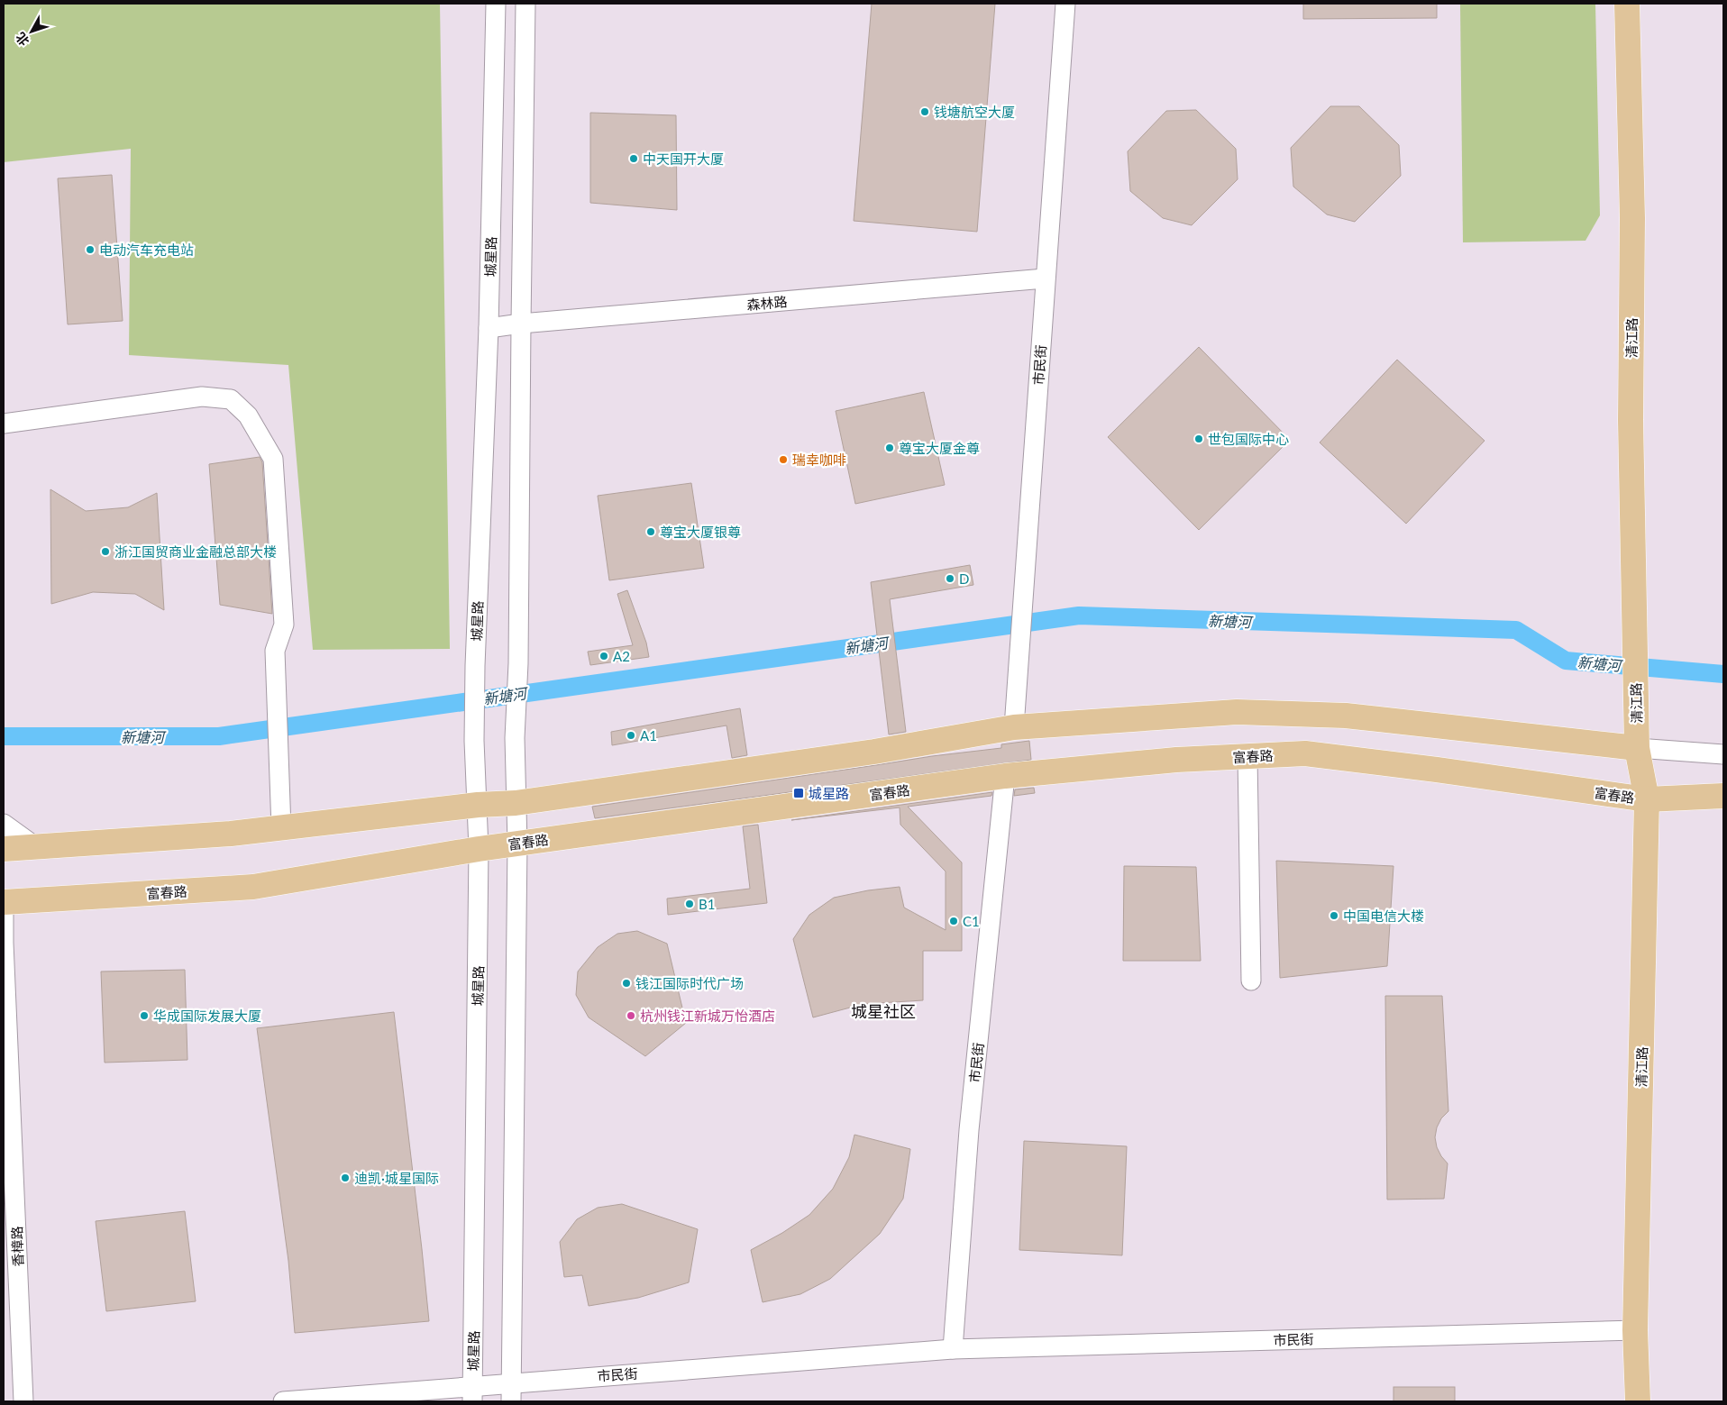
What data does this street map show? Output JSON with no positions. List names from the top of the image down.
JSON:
{
  "streets": {
    "main road": ["清江路", "富春路"],
    "street": [
      "城星路",
      "森林路",
      "市民街",
      "香樟路"
    ]
  },
  "crossings": [
    ["城星路", "森林路"],
    ["城星路", "市民街"],
    ["城星路", "富春路"],
    ["森林路", "市民街"],
    ["清江路", "市民街"],
    ["清江路", "富春路"],
    ["市民街", "富春路"],
    ["富春路", "香樟路"]
  ],
  "districts": ["城星社区"],
  "water": ["新塘河"],
  "places": {
    "other": [
      "钱塘航空大厦",
      "中天国开大厦",
      "电动汽车充电站",
      "世包国际中心",
      "尊宝大厦金尊",
      "瑞幸咖啡",
      "尊宝大厦银尊",
      "浙江国贸商业金融总部大楼",
      "D",
      "A2",
      "A1",
      "B1",
      "中国电信大楼",
      "C1",
      "钱江国际时代广场",
      "华成国际发展大厦",
      "杭州钱江新城万怡酒店",
      "迪凯·城星国际"
    ],
    "transit": ["城星路"]
  },
  "north": "bottom left"
}
